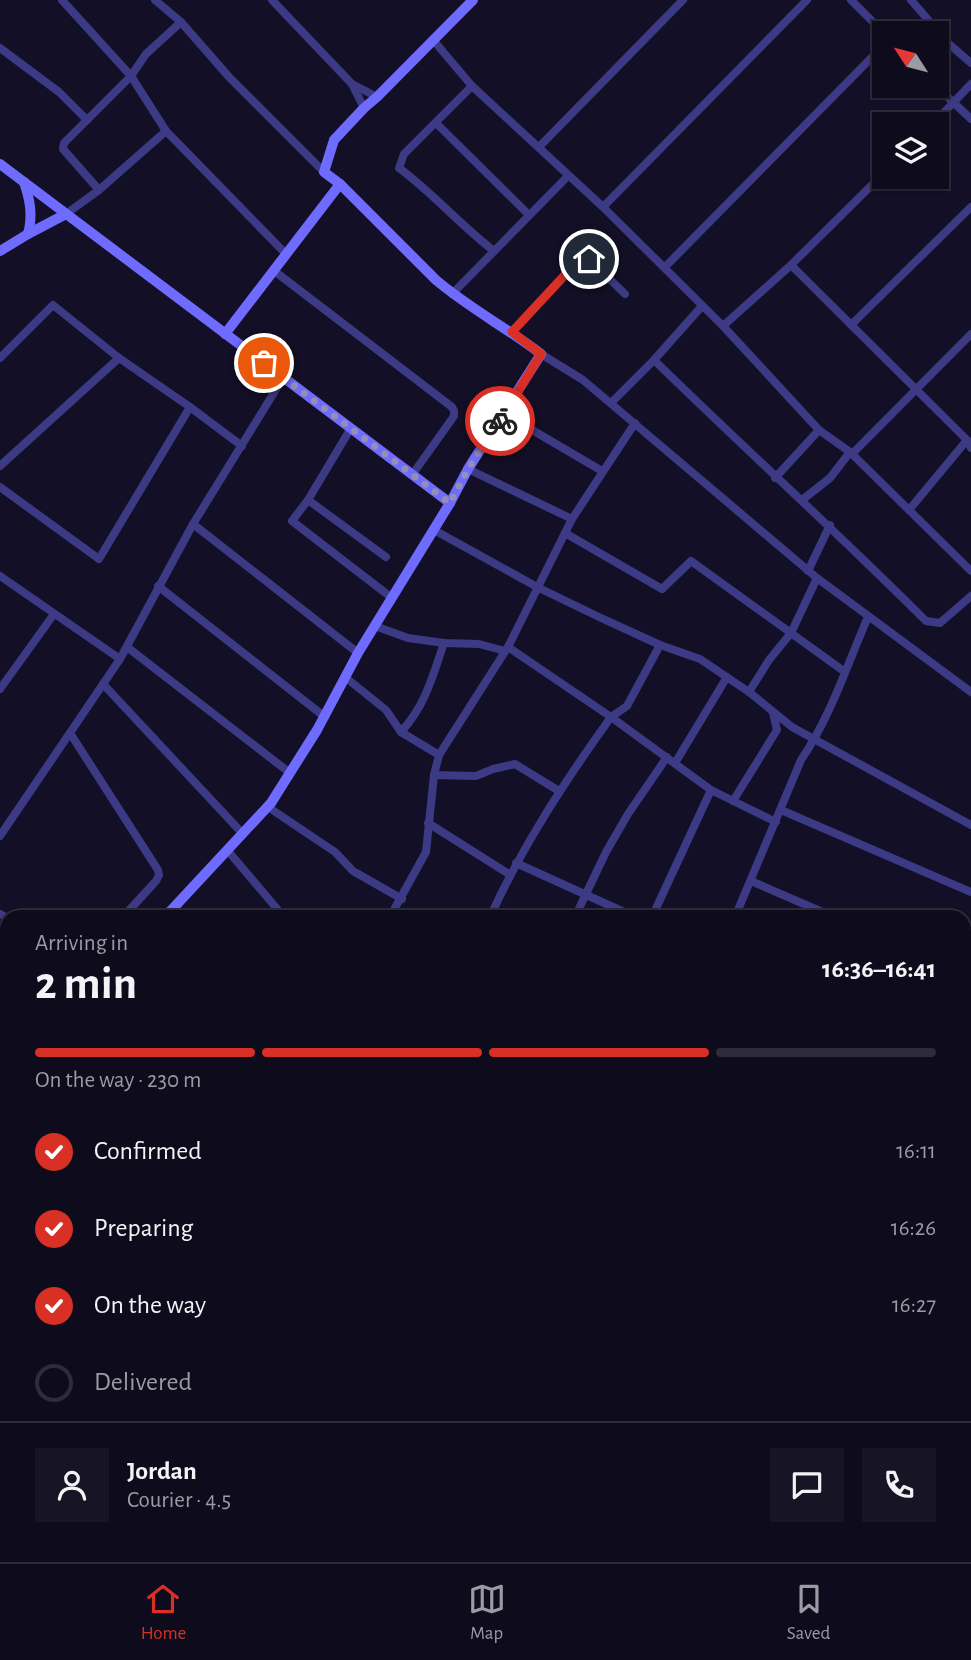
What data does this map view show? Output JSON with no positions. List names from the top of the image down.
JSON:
{
  "north": "top left",
  "page": {
    "heading": ["2 min", "Arriving in", "16:36–16:41"],
    "panel": ["Jordan", "Courier · 4.5"],
    "bar": "On the way · 230 m",
    "list": [
      ["Confirmed", "16:11"],
      ["Preparing", "16:26"],
      ["On the way", "16:27"],
      "Delivered"
    ],
    "tabs": ["Home", "Map", "Saved"]
  }
}
